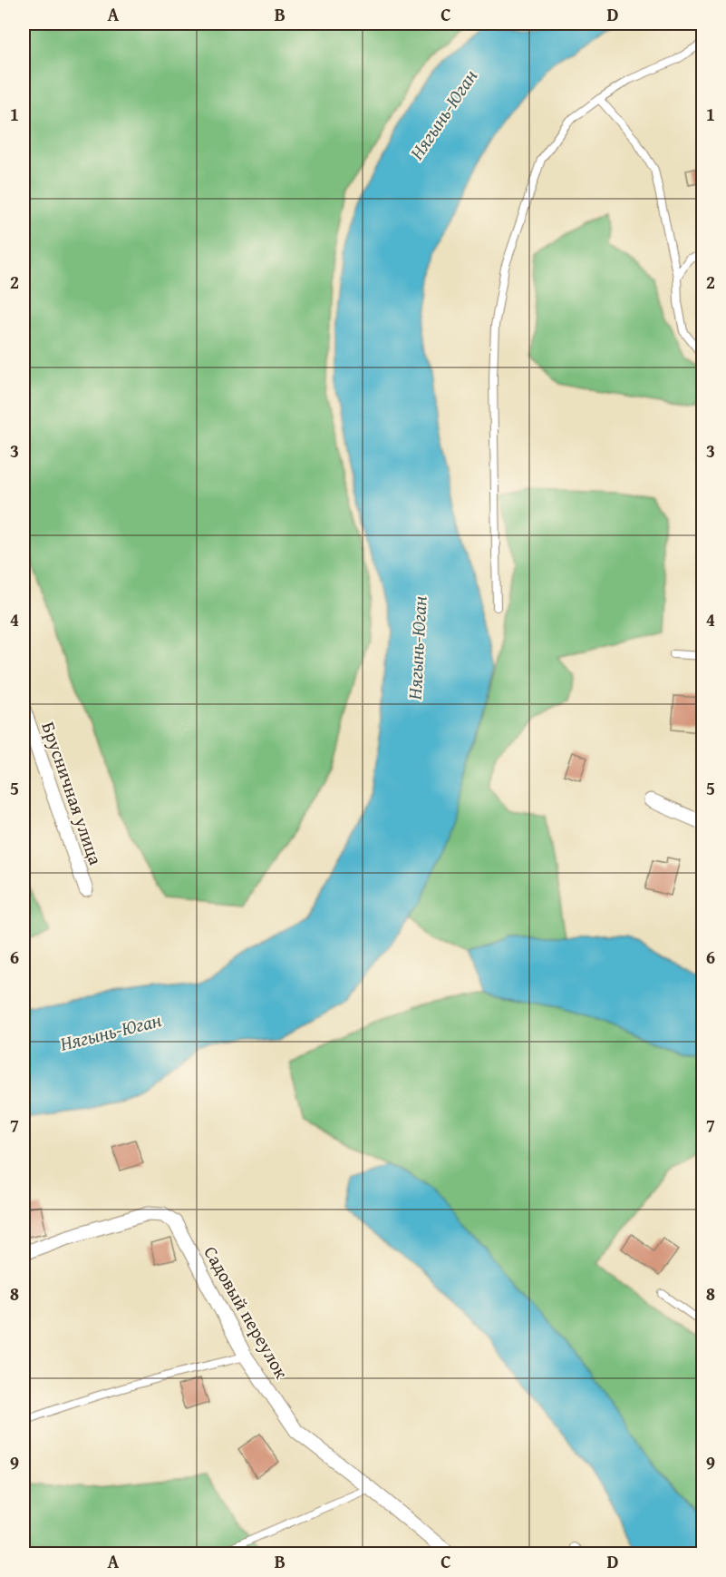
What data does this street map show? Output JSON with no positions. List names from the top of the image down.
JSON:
{
  "streets": {
    "street": ["Брусничная улица", "Садовый переулок"]
  },
  "water": ["Нягынь-Юган"],
  "grid": {
    "columns": [
      "A",
      "B",
      "C",
      "D"
    ],
    "rows": [
      "1",
      "2",
      "3",
      "4",
      "5",
      "6",
      "7",
      "8",
      "9"
    ]
  }
}
